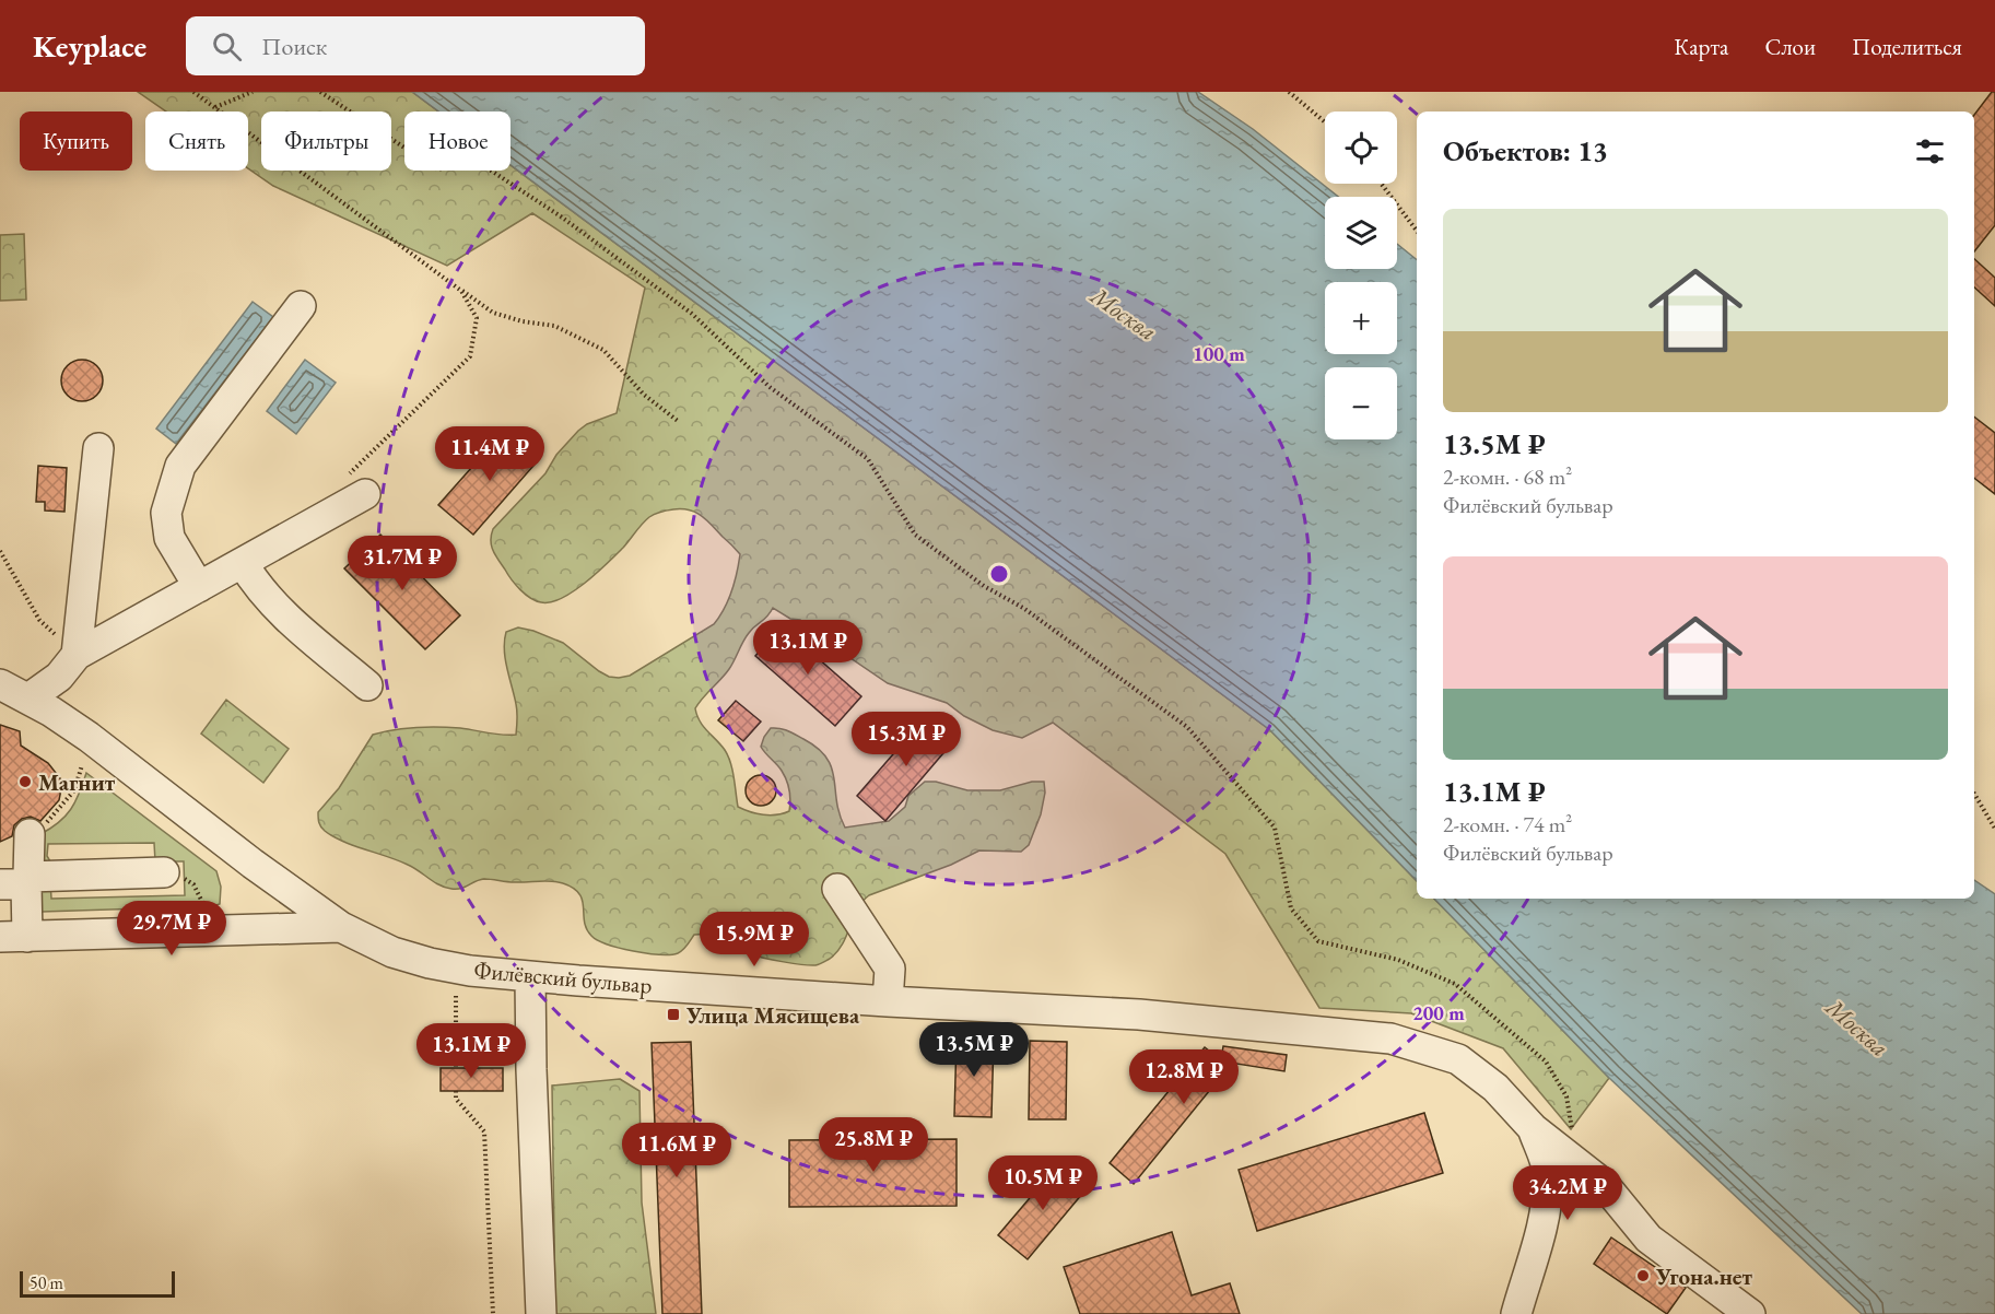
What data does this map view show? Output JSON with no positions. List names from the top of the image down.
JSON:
{
  "streets": {
    "street": ["Филёвский бульвар"]
  },
  "water": ["Москва"],
  "places": {
    "other": ["Магнит", "Угона.нет"],
    "transit": ["Улица Мясищева"]
  },
  "scale_bar": "50 m",
  "page": {
    "header": "Keyplace",
    "search": "Поиск",
    "nav": ["Карта", "Слои", "Поделиться"],
    "map_buttons": ["+", "−"],
    "chip": [
      "Купить",
      "Снять",
      "Фильтры",
      "Новое"
    ],
    "heading": "Объектов: 13",
    "list": [
      {
        "name": "13.5M ₽",
        "note": "2-комн. · 68 m² · Филёвский бульвар"
      },
      {
        "name": "13.1M ₽",
        "note": "2-комн. · 74 m² · Филёвский бульвар"
      }
    ],
    "price": [
      "11.4M ₽",
      "31.7M ₽",
      "13.1M ₽",
      "15.3M ₽",
      "29.7M ₽",
      "15.9M ₽",
      "13.5M ₽",
      "13.1M ₽",
      "12.8M ₽",
      "25.8M ₽",
      "11.6M ₽",
      "10.5M ₽",
      "34.2M ₽"
    ],
    "scale": "50 m"
  },
  "rings": ["100 m", "200 m"]
}
